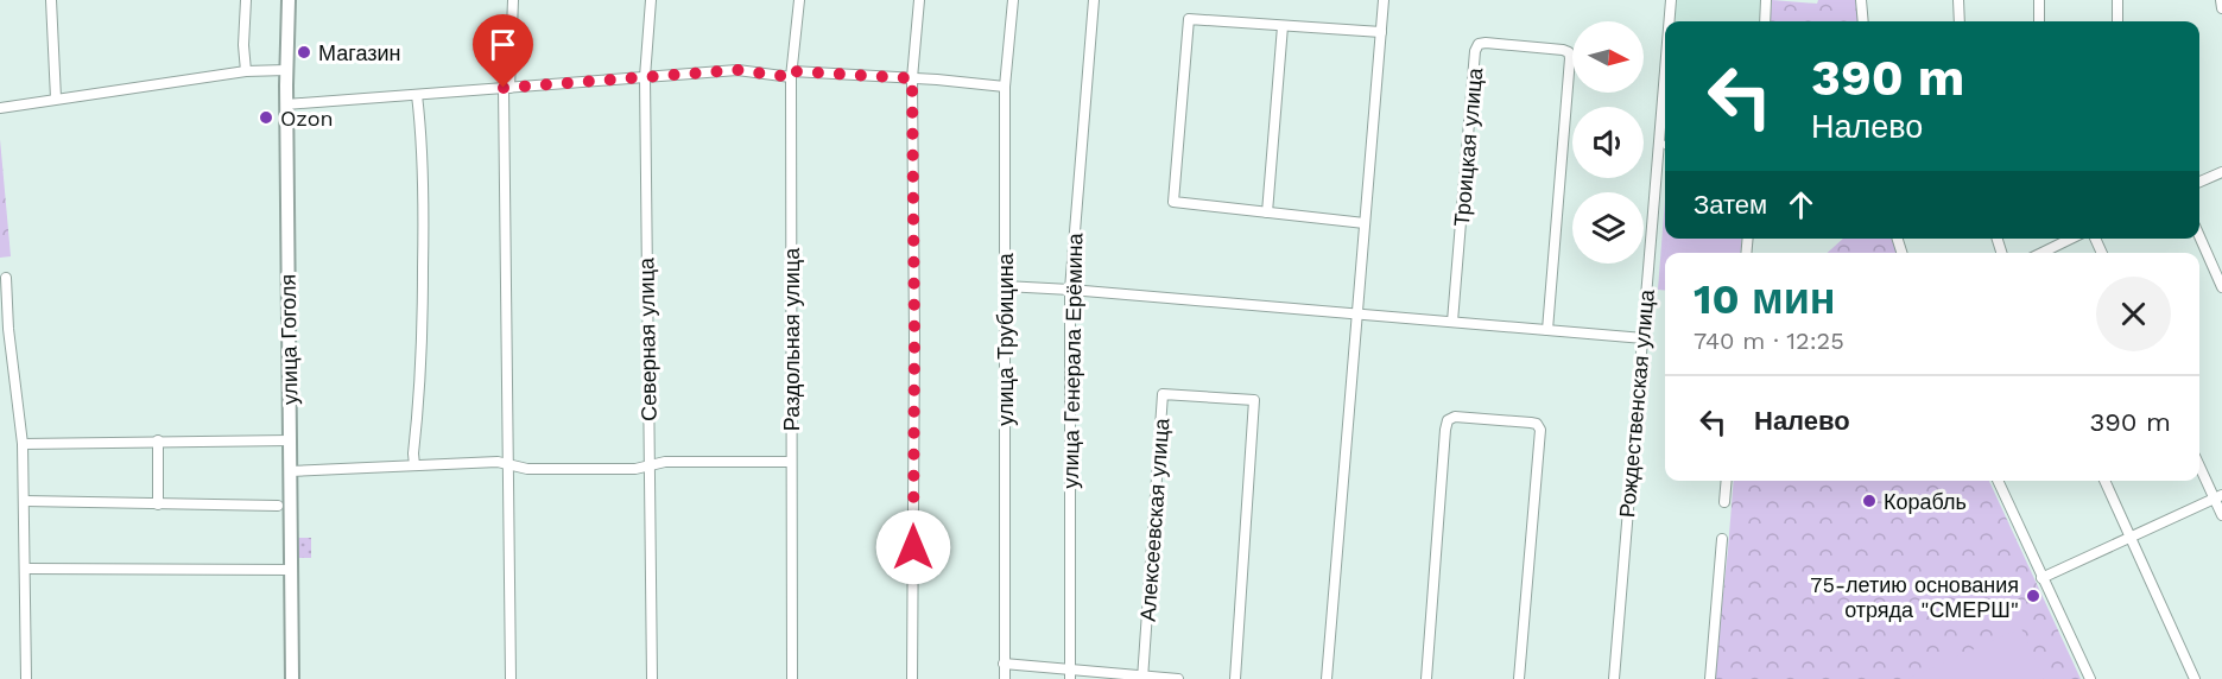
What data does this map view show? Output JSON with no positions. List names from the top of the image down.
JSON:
{
  "streets": {
    "main road": ["улица Гоголя"],
    "street": [
      "Троицкая улица",
      "Северная улица",
      "Раздольная улица",
      "улица Трубицина",
      "улица Генерала Ерёмина",
      "Рождественская улица",
      "Алексеевская улица"
    ]
  },
  "places": [
    "Магазин",
    "Ozon",
    "Корабль",
    "75-летию основания отряда \"СМЕРШ\""
  ],
  "north": "right",
  "page": {
    "turn": ["390 m", "Налево"],
    "then": "Затем",
    "heading": ["10 мин", "740 m · 12:25"],
    "list": [
      {
        "name": "Налево",
        "value": "390 m"
      }
    ]
  }
}
